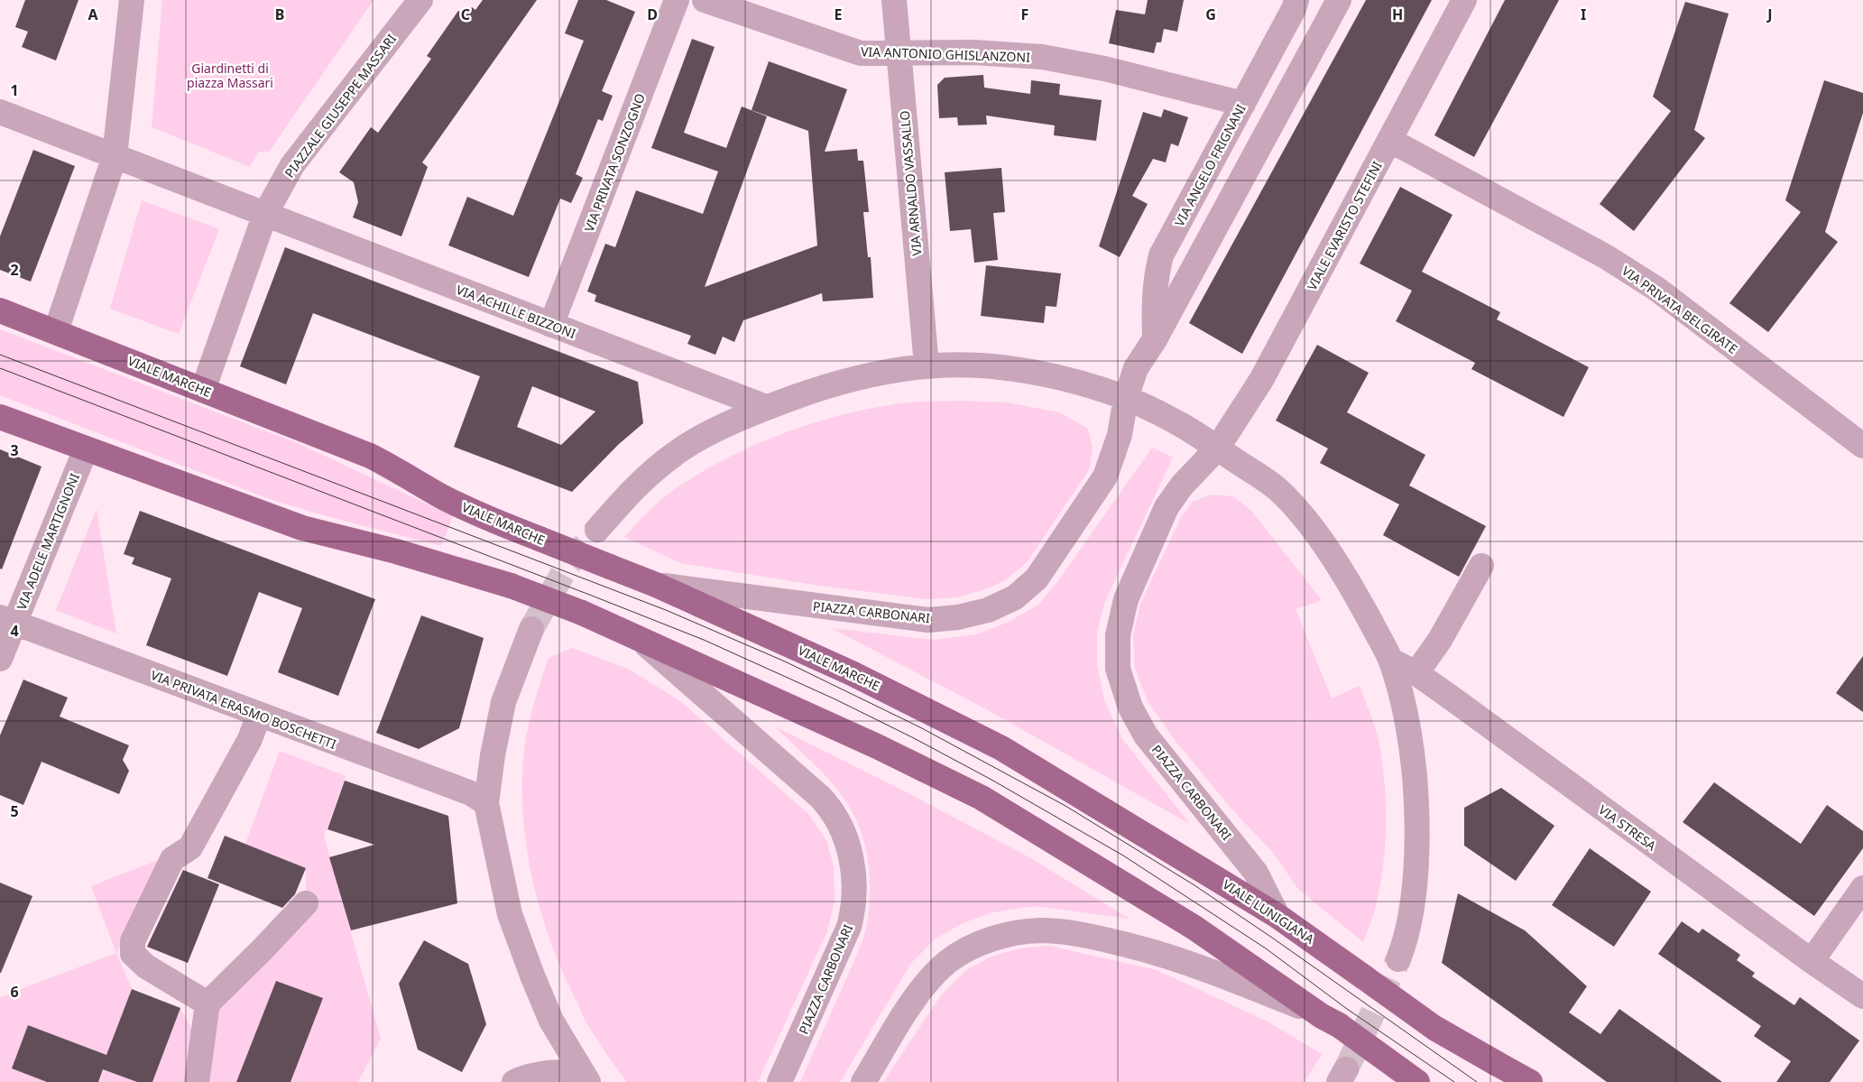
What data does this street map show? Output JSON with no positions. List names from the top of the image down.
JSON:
{
  "streets": {
    "main road": ["VIALE MARCHE", "VIALE LUNIGIANA"],
    "street": [
      "VIA ANTONIO GHISLANZONI",
      "PIAZZALE GIUSEPPE MASSARI",
      "VIA PRIVATA SONZOGNO",
      "VIA ANGELO FRIGNANI",
      "VIA ARNALDO VASSALLO",
      "VIALE EVARISTO STEFINI",
      "VIA PRIVATA BELGIRATE",
      "VIA ACHILLE BIZZONI",
      "VIA ADELE MARTIGNONI",
      "PIAZZA CARBONARI",
      "VIA PRIVATA ERASMO BOSCHETTI",
      "VIA STRESA"
    ]
  },
  "crossings": [
    ["VIA ANTONIO GHISLANZONI", "VIA ANGELO FRIGNANI"],
    ["VIA ANTONIO GHISLANZONI", "VIA ARNALDO VASSALLO"],
    ["PIAZZALE GIUSEPPE MASSARI", "VIA ACHILLE BIZZONI"],
    ["PIAZZALE GIUSEPPE MASSARI", "VIALE MARCHE"],
    ["VIA PRIVATA SONZOGNO", "VIA ACHILLE BIZZONI"],
    ["VIALE EVARISTO STEFINI", "VIA PRIVATA BELGIRATE"],
    ["VIALE EVARISTO STEFINI", "PIAZZA CARBONARI"],
    ["VIALE MARCHE", "PIAZZA CARBONARI"],
    ["VIALE MARCHE", "VIALE LUNIGIANA"],
    ["VIA ADELE MARTIGNONI", "VIA PRIVATA ERASMO BOSCHETTI"],
    ["PIAZZA CARBONARI", "VIALE LUNIGIANA"]
  ],
  "parks": ["Giardinetti di piazza Massari"],
  "grid": {
    "columns": [
      "A",
      "B",
      "C",
      "D",
      "E",
      "F",
      "G",
      "H",
      "I",
      "J"
    ],
    "rows": [
      "1",
      "2",
      "3",
      "4",
      "5",
      "6"
    ]
  }
}
